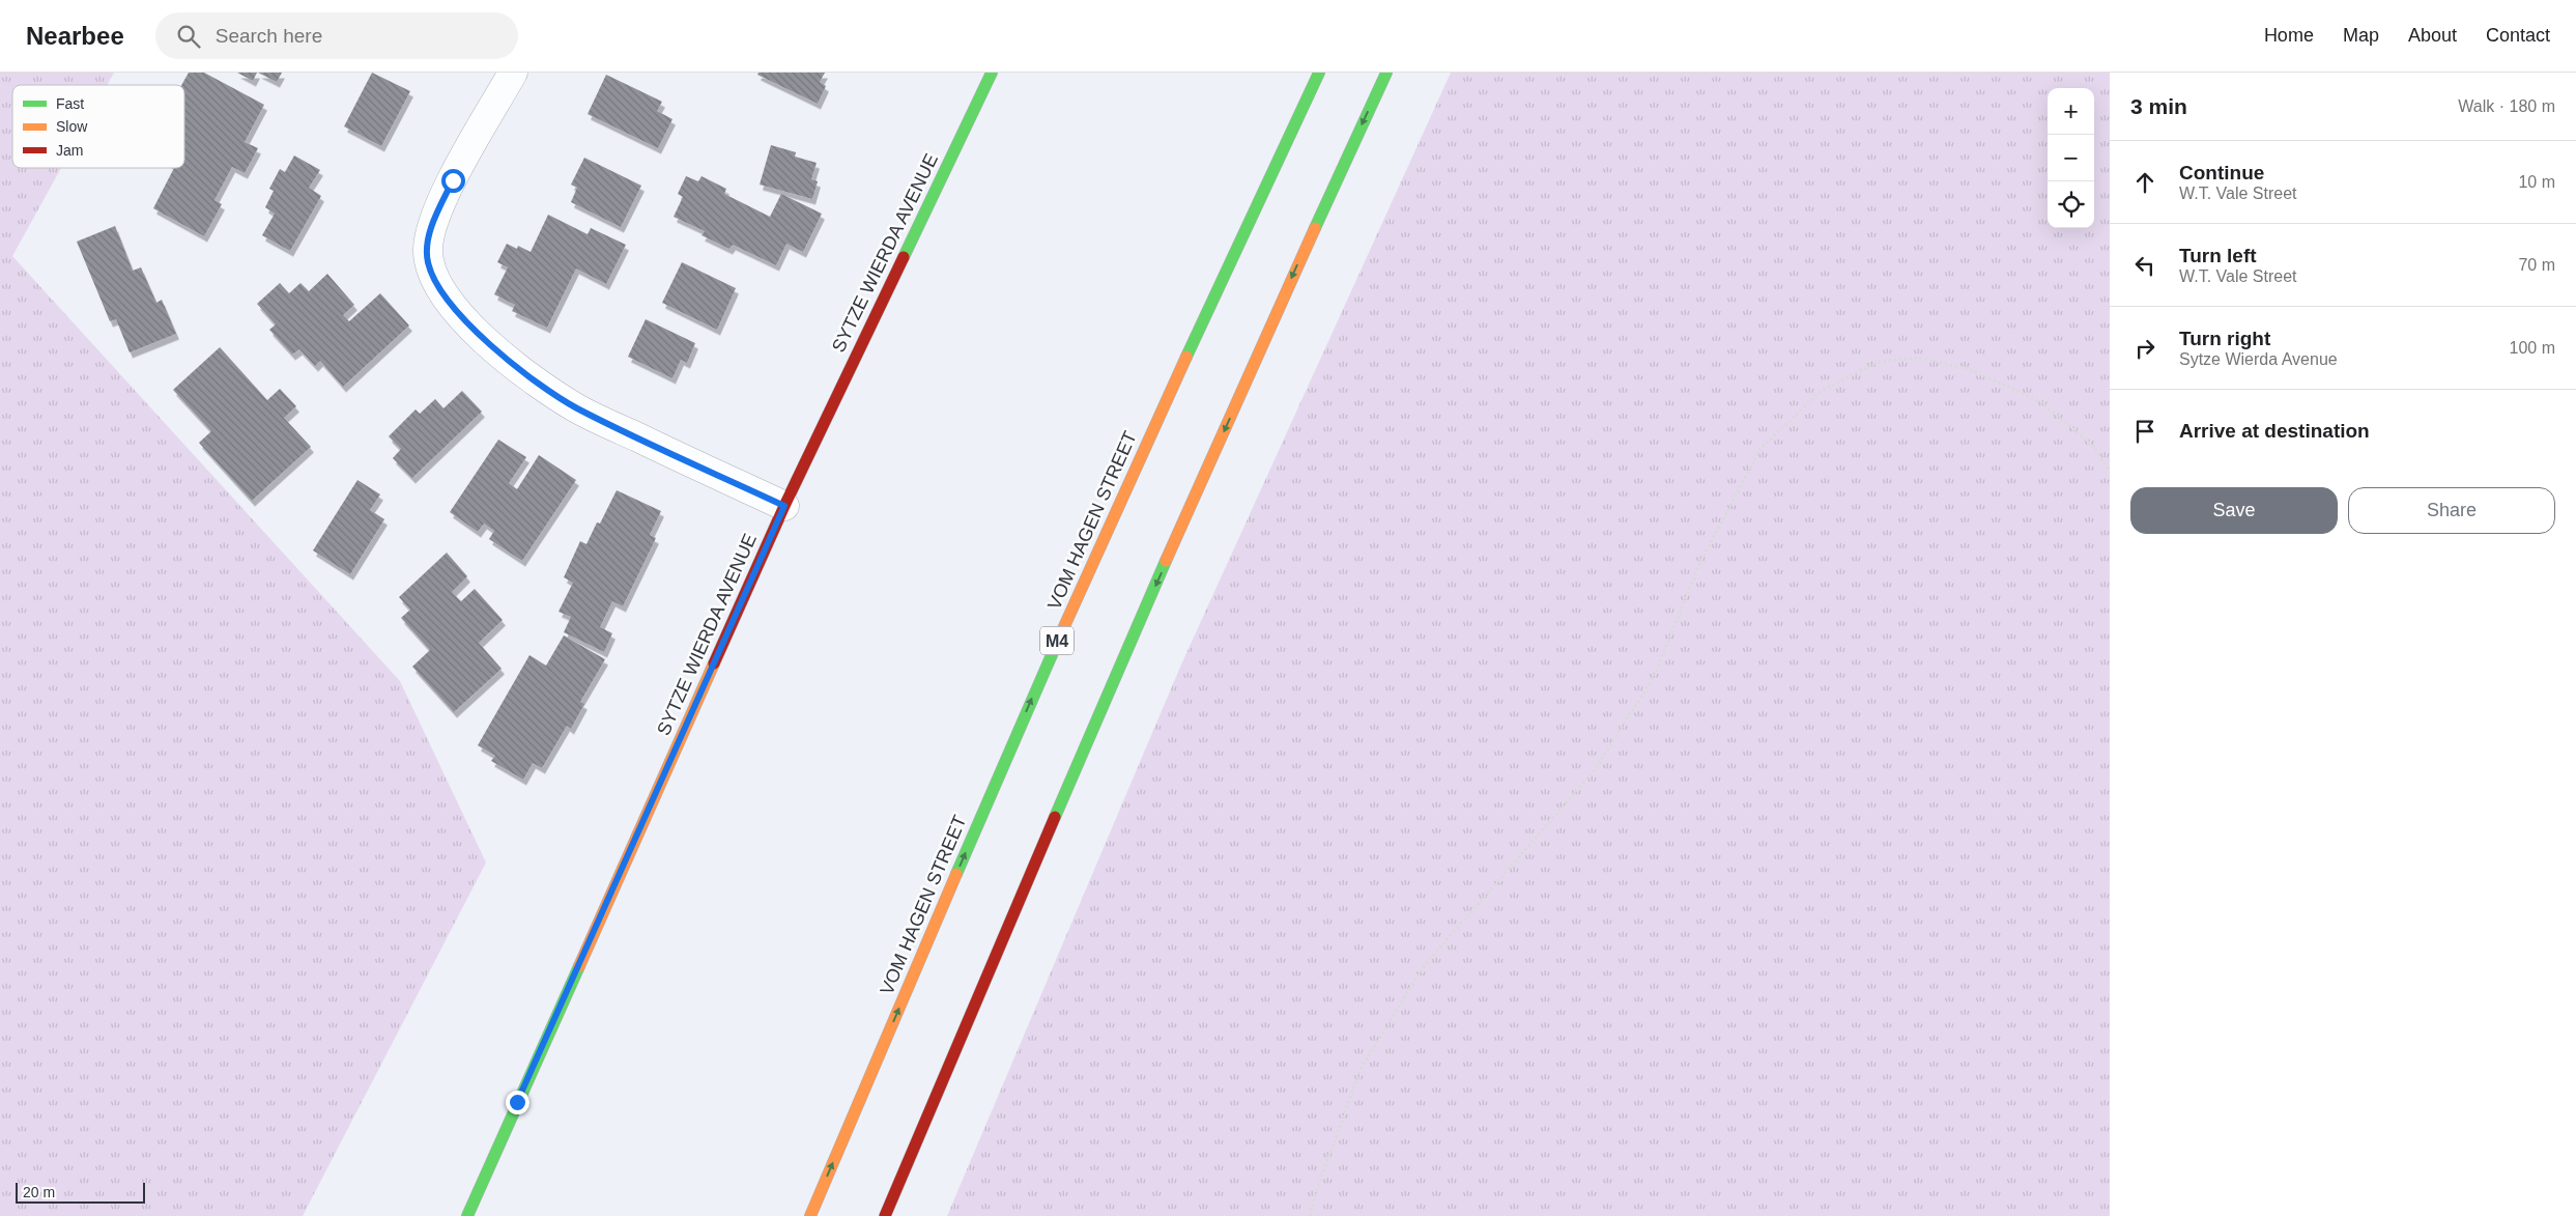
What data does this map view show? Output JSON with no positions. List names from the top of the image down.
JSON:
{
  "streets": {
    "main road": ["SYTZE WIERDA AVENUE", "VOM HAGEN STREET", "M4"]
  },
  "legend": ["Fast", "Slow", "Jam"],
  "scale_bar": "20 m",
  "page": {
    "header": "Nearbee",
    "search": "Search here",
    "nav": [
      "Home",
      "Map",
      "About",
      "Contact"
    ],
    "heading": ["3 min", "Walk · 180 m"],
    "map_buttons": ["+", "−"],
    "list": [
      ["Continue", "W.T. Vale Street", "10 m"],
      ["Turn left", "W.T. Vale Street", "70 m"],
      ["Turn right", "Sytze Wierda Avenue", "100 m"],
      "Arrive at destination"
    ],
    "buttons": ["Save", "Share"],
    "scale": "20 m"
  }
}
